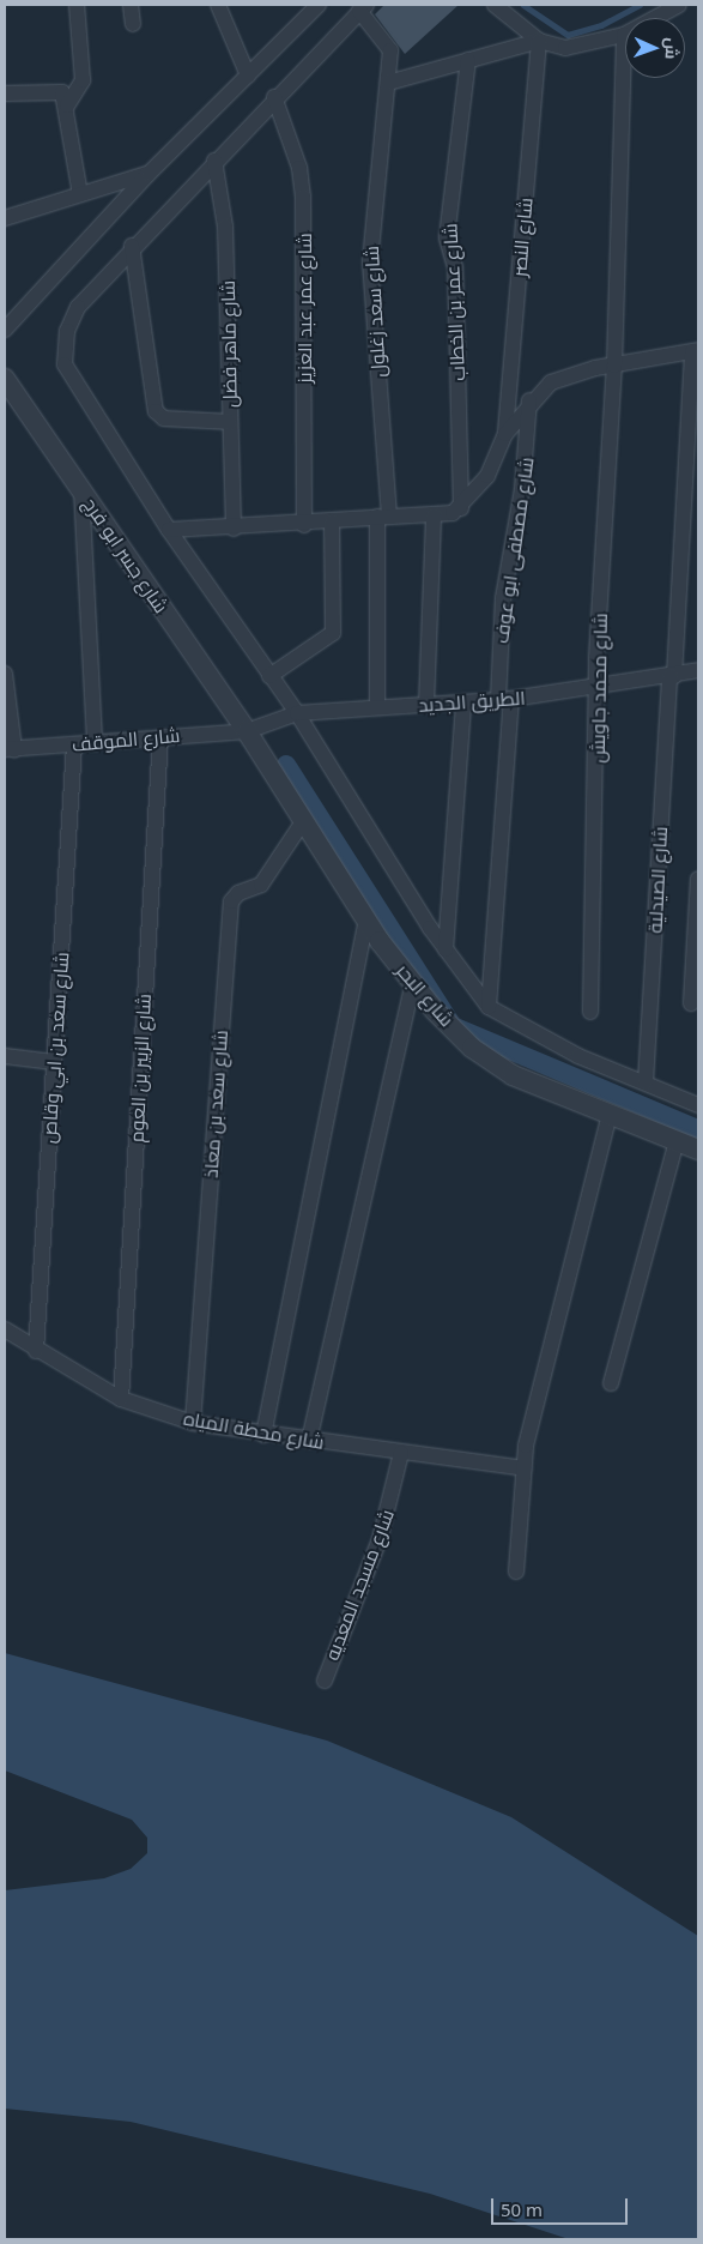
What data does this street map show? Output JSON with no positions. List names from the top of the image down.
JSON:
{
  "streets": {
    "street": [
      "شارع النصر",
      "شارع عمر بن الخطاب",
      "شارع عمر عبد العزيز",
      "شارع سعد زغلول",
      "شارع ماهر فضل",
      "شارع مصطفى ابو عوف",
      "شارع جسر ابو فرج",
      "شارع محمد جاويش",
      "الطريق الجديد",
      "شارع الموقف",
      "شارع الصيدلية",
      "شارع البحر",
      "شارع سعد بن ابي وقاص",
      "شارع الزبير بن العوم",
      "شارع سعد بن معاذ",
      "شارع محطة المياه",
      "شارع مسجد المعديه"
    ]
  },
  "crossings": [
    ["شارع سعد زغلول", "الطريق الجديد"],
    ["شارع مصطفى ابو عوف", "الطريق الجديد"],
    ["شارع جسر ابو فرج", "الطريق الجديد"],
    ["شارع جسر ابو فرج", "شارع الموقف"],
    ["شارع جسر ابو فرج", "شارع البحر"],
    ["شارع محمد جاويش", "الطريق الجديد"],
    ["الطريق الجديد", "شارع الموقف"],
    ["الطريق الجديد", "شارع الصيدلية"],
    ["الطريق الجديد", "شارع البحر"],
    ["شارع الموقف", "شارع البحر"],
    ["شارع الموقف", "شارع سعد بن ابي وقاص"],
    ["شارع الموقف", "شارع الزبير بن العوم"],
    ["شارع البحر", "شارع سعد بن معاذ"],
    ["شارع سعد بن ابي وقاص", "شارع محطة المياه"],
    ["شارع الزبير بن العوم", "شارع محطة المياه"],
    ["شارع سعد بن معاذ", "شارع محطة المياه"],
    ["شارع محطة المياه", "شارع مسجد المعديه"]
  ],
  "scale_bar": "50 m",
  "north": "right"
}
